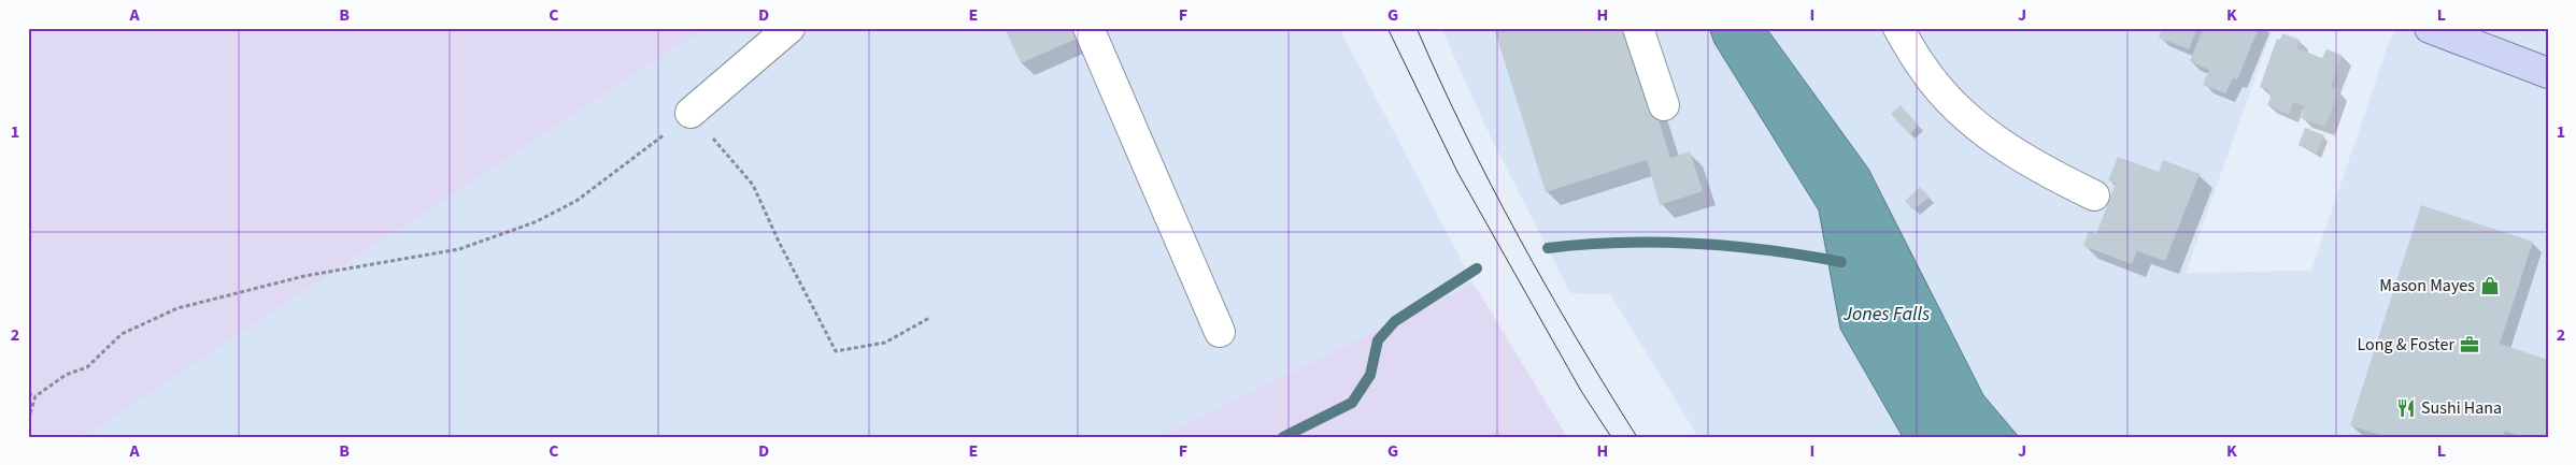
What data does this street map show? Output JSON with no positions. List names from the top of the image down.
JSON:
{
  "water": ["Jones Falls"],
  "places": {
    "shop": ["Mason Mayes"],
    "office": ["Long & Foster"],
    "restaurant": ["Sushi Hana"]
  },
  "grid": {
    "columns": [
      "A",
      "B",
      "C",
      "D",
      "E",
      "F",
      "G",
      "H",
      "I",
      "J",
      "K",
      "L"
    ],
    "rows": ["1", "2"]
  }
}
